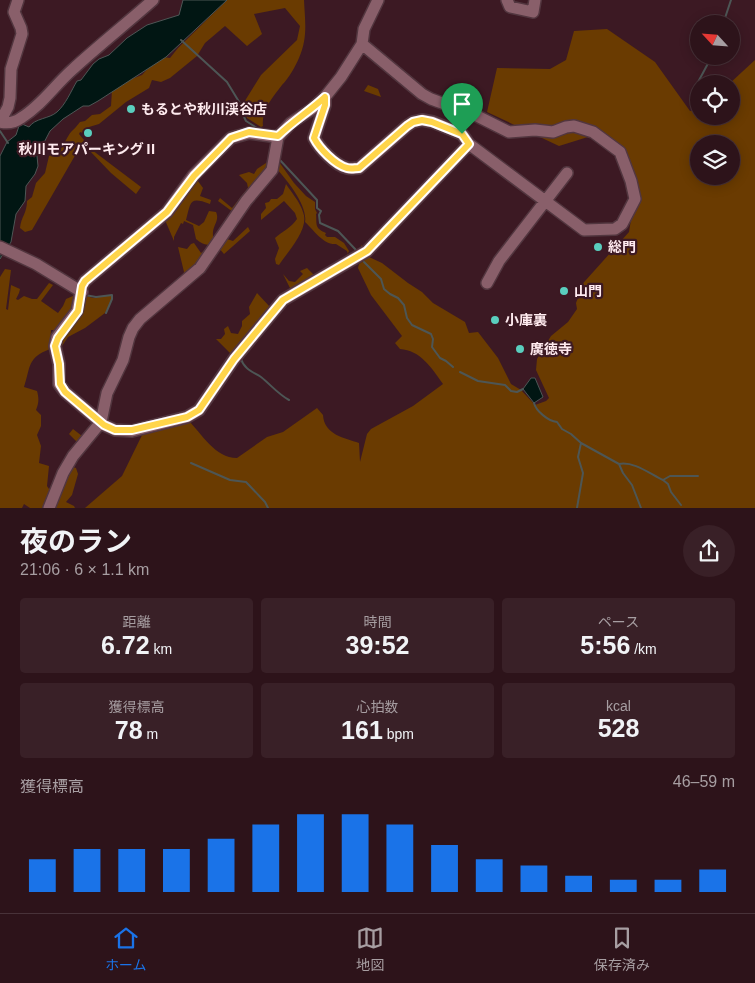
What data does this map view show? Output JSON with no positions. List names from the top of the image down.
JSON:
{
  "places": [
    "もるとや秋川渓谷店",
    "秋川モアパーキングⅡ",
    "総門",
    "山門",
    "小庫裏",
    "廣徳寺"
  ],
  "north": "top left",
  "page": {
    "heading": ["夜のラン", "21:06 · 6 × 1.1 km"],
    "stats": [
      ["距離", "6.72 km"],
      ["時間", "39:52"],
      ["ペース", "5:56 /km"],
      ["獲得標高", "78 m"],
      ["心拍数", "161 bpm"],
      ["kcal", "528"]
    ],
    "chart": ["獲得標高", "46–59 m"],
    "tabs": ["ホーム", "地図", "保存済み"]
  }
}
